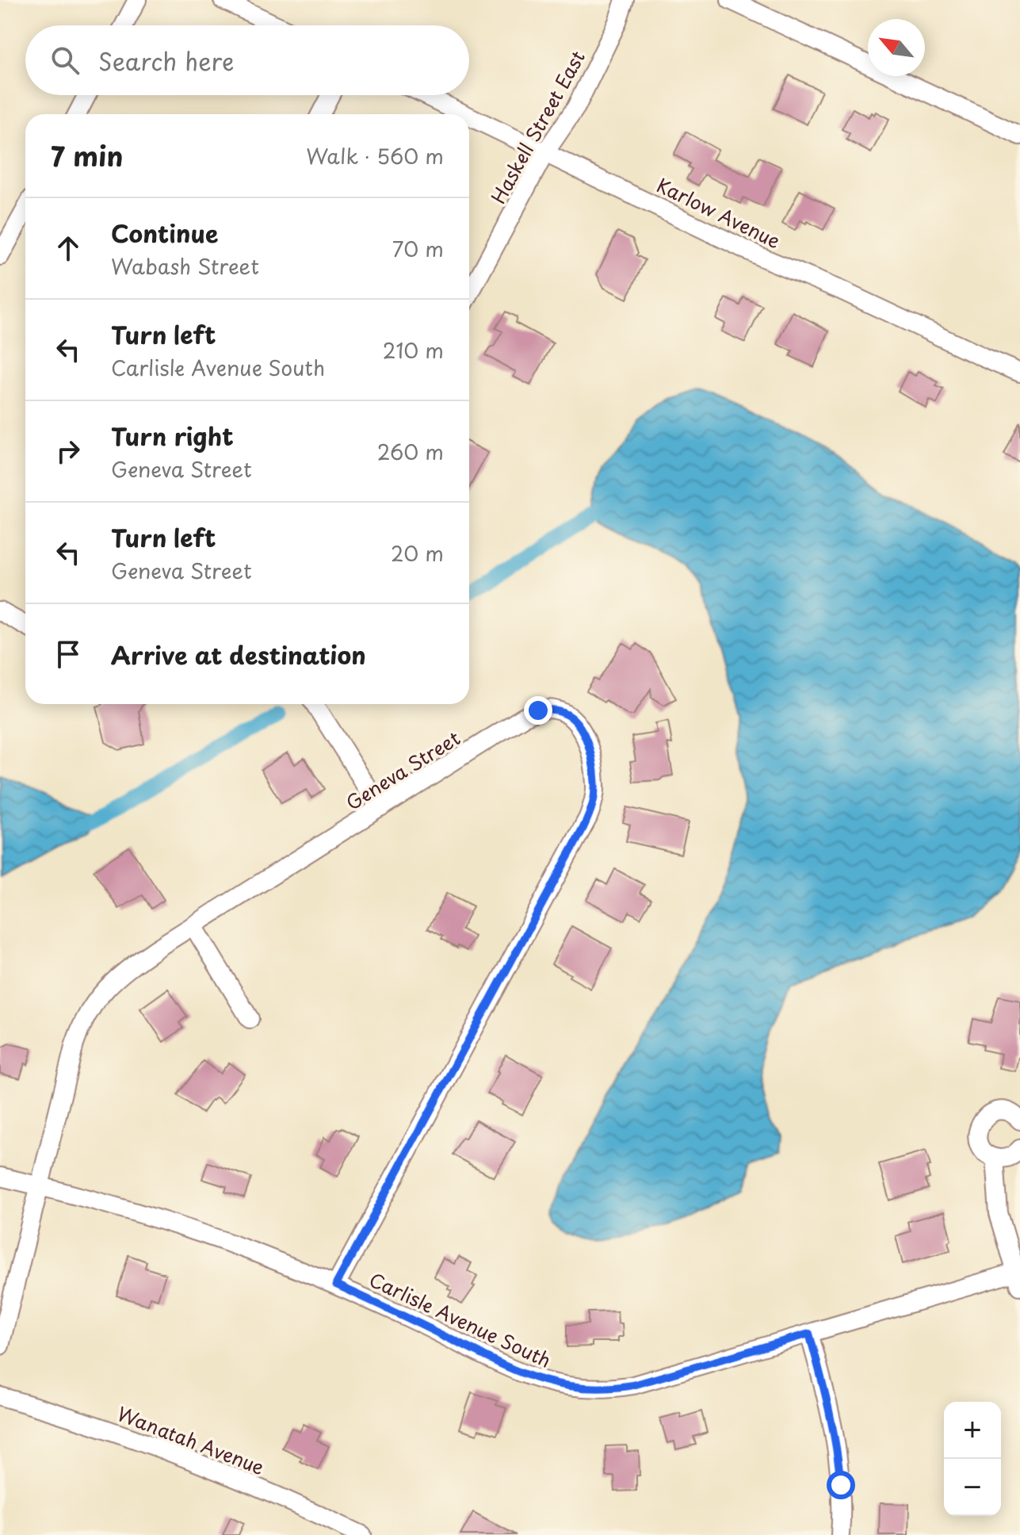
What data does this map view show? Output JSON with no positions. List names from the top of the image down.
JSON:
{
  "streets": {
    "street": [
      "Haskell Street East",
      "Karlow Avenue",
      "Geneva Street",
      "Carlisle Avenue South",
      "Wanatah Avenue"
    ]
  },
  "crossings": [
    ["Haskell Street East", "Karlow Avenue"],
    ["Geneva Street", "Carlisle Avenue South"]
  ],
  "north": "top left",
  "page": {
    "search": "Search here",
    "heading": ["7 min", "Walk · 560 m"],
    "list": [
      ["Continue", "Wabash Street", "70 m"],
      ["Turn left", "Carlisle Avenue South", "210 m"],
      ["Turn right", "Geneva Street", "260 m"],
      ["Turn left", "Geneva Street", "20 m"],
      "Arrive at destination"
    ],
    "map_buttons": ["+", "−"]
  }
}
